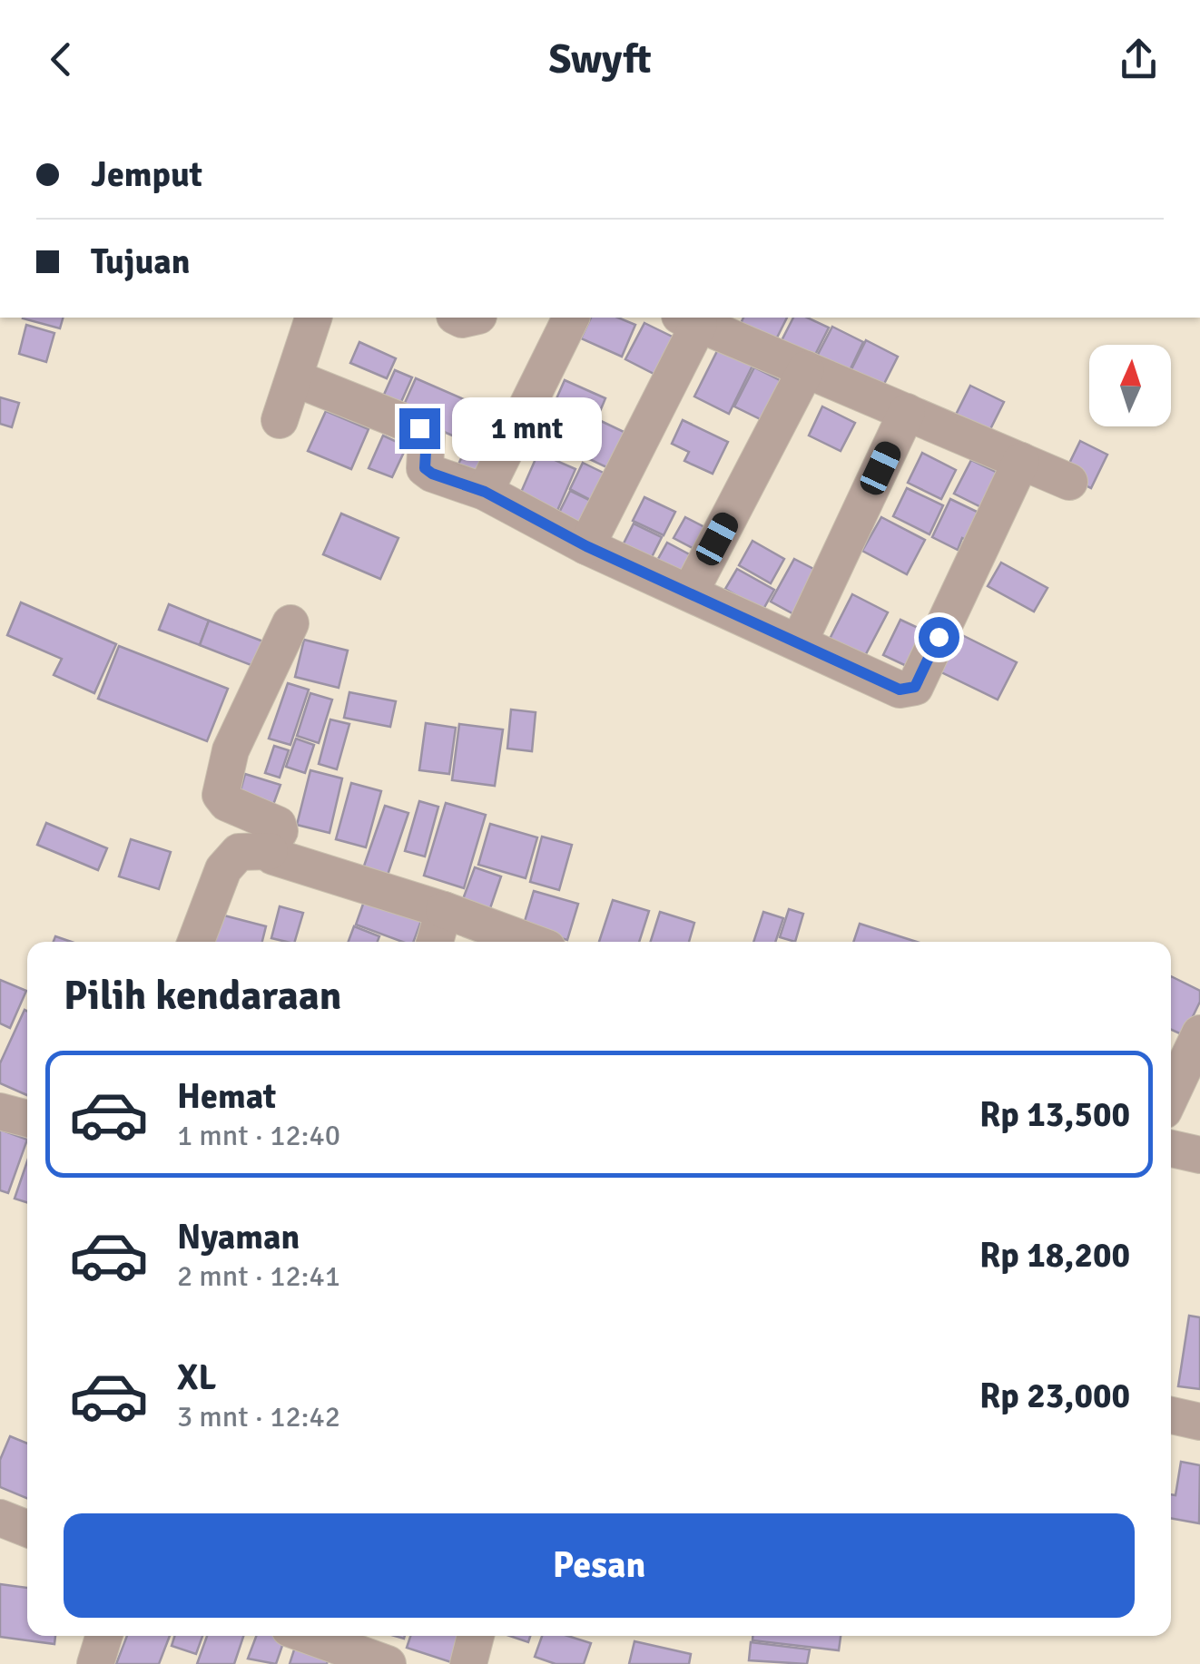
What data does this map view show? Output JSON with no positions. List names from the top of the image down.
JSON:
{
  "north": "top",
  "page": {
    "header": "Swyft",
    "banner": ["Jemput", "Tujuan"],
    "bubble": "1 mnt",
    "heading": "Pilih kendaraan",
    "list": [
      {
        "name": "Hemat",
        "note": "1 mnt · 12:40",
        "value": "Rp 13,500"
      },
      {
        "name": "Nyaman",
        "note": "2 mnt · 12:41",
        "value": "Rp 18,200"
      },
      {
        "name": "XL",
        "note": "3 mnt · 12:42",
        "value": "Rp 23,000"
      }
    ],
    "buttons": "Pesan"
  }
}
